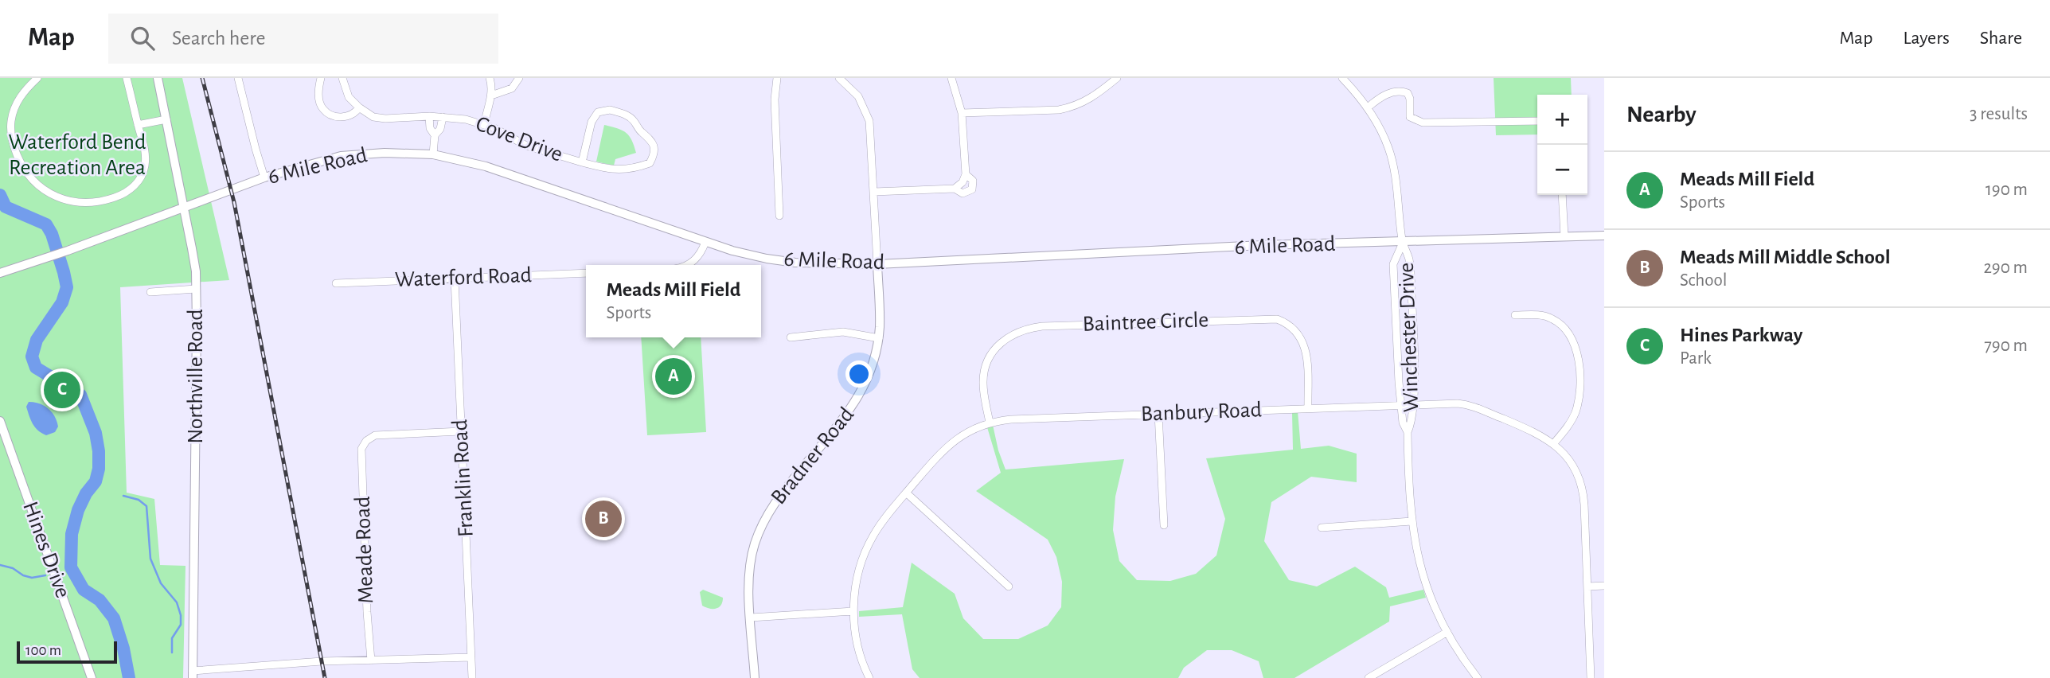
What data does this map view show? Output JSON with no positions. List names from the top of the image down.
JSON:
{
  "streets": {
    "street": [
      "Cove Drive",
      "6 Mile Road",
      "Waterford Road",
      "Baintree Circle",
      "Winchester Drive",
      "Northville Road",
      "Banbury Road",
      "Bradner Road",
      "Franklin Road",
      "Hines Drive",
      "Meade Road"
    ]
  },
  "crossings": [
    ["Cove Drive", "6 Mile Road"],
    ["6 Mile Road", "Winchester Drive"],
    ["6 Mile Road", "Northville Road"],
    ["6 Mile Road", "Bradner Road"],
    ["Waterford Road", "Franklin Road"],
    ["Baintree Circle", "Banbury Road"],
    ["Winchester Drive", "Banbury Road"],
    ["Franklin Road", "Meade Road"]
  ],
  "parks": ["Waterford Bend Recreation Area"],
  "scale_bar": "100 m",
  "page": {
    "header": "Map",
    "search": "Search here",
    "nav": ["Map", "Layers", "Share"],
    "heading": ["Nearby", "3 results"],
    "map_buttons": ["+", "−"],
    "list": [
      {
        "mark": "A",
        "name": "Meads Mill Field",
        "note": "Sports",
        "value": "190 m"
      },
      {
        "mark": "B",
        "name": "Meads Mill Middle School",
        "note": "School",
        "value": "290 m"
      },
      {
        "mark": "C",
        "name": "Hines Parkway",
        "note": "Park",
        "value": "790 m"
      }
    ],
    "popup": ["Meads Mill Field", "Sports"],
    "pins": ["A", "C", "B"],
    "scale": "100 m"
  }
}
